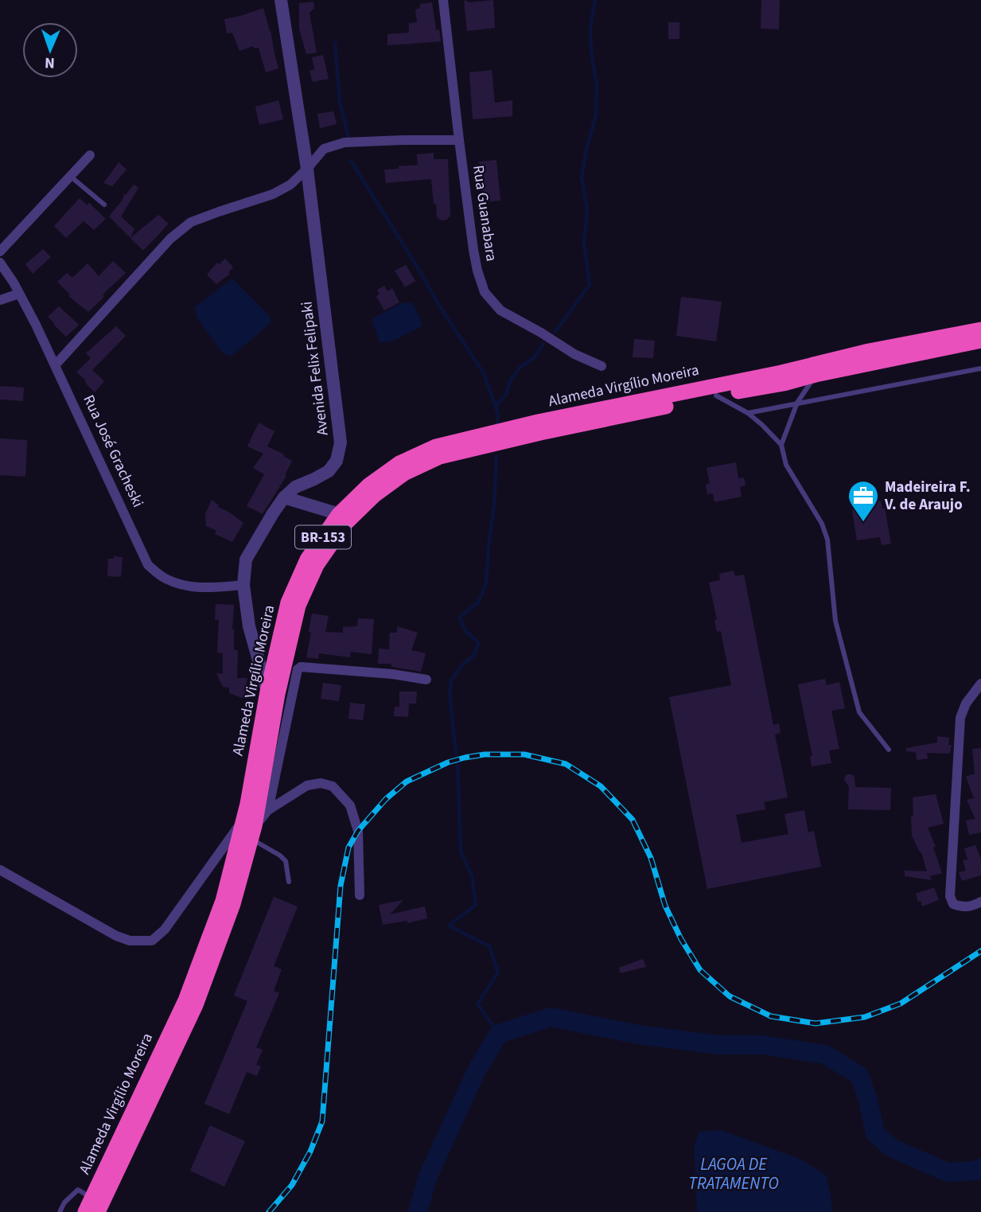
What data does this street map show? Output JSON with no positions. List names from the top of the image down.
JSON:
{
  "streets": {
    "highway": ["Alameda Virgílio Moreira", "BR-153"],
    "street": ["Rua Guanabara", "Avenida Felix Felipaki", "Rua José Gracheski"]
  },
  "crossings": [
    ["Avenida Felix Felipaki", "Alameda Virgílio Moreira"],
    ["Avenida Felix Felipaki", "Rua José Gracheski"]
  ],
  "water": ["LAGOA DE TRATAMENTO"],
  "places": {
    "office": ["Madeireira F. V. de Araujo"]
  },
  "north": "bottom"
}
